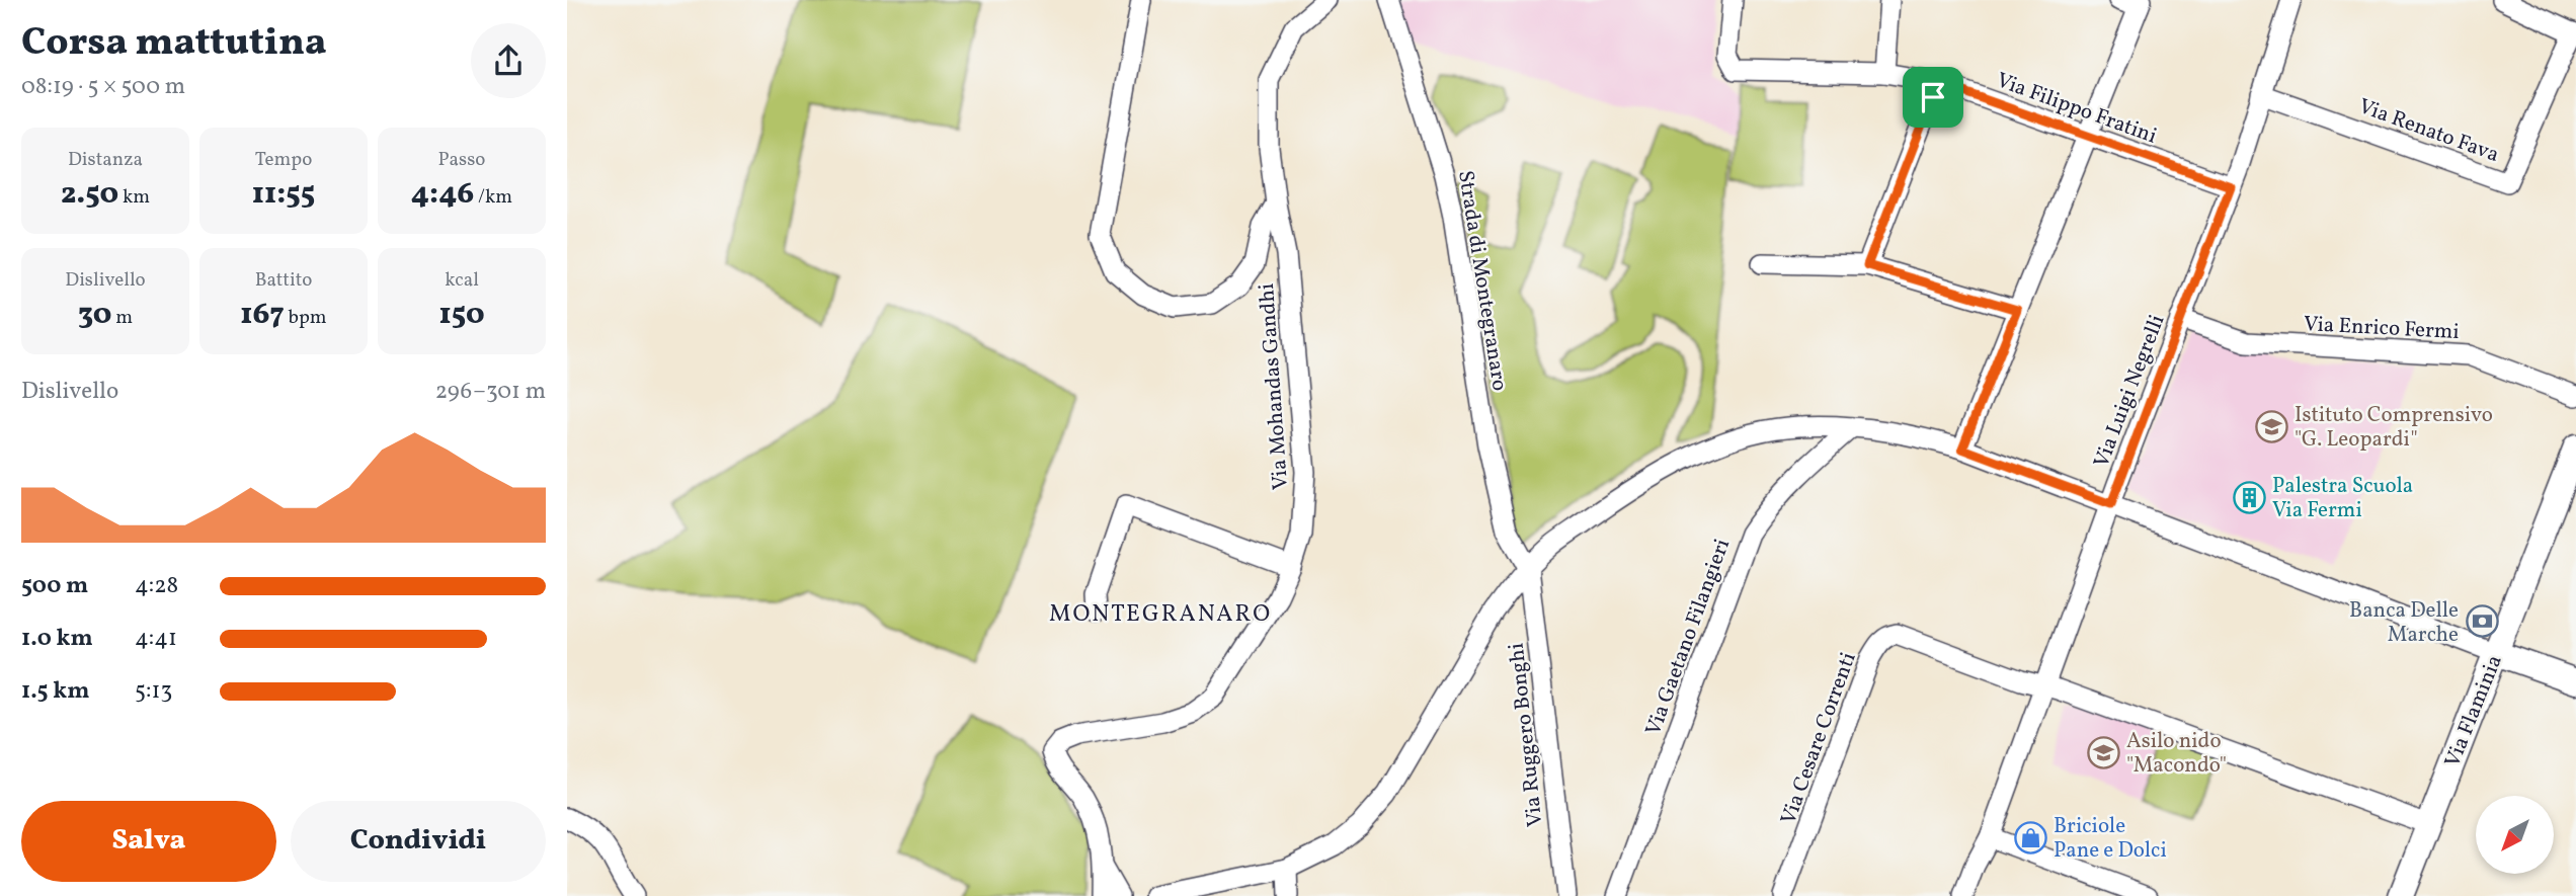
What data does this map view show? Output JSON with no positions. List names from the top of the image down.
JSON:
{
  "streets": {
    "street": [
      "Via Filippo Fratini",
      "Via Renato Fava",
      "Strada di Montegranaro",
      "Via Enrico Fermi",
      "Via Mohandas Gandhi",
      "Via Luigi Negrelli",
      "Via Gaetano Filangieri",
      "Via Flaminia",
      "Via Ruggero Bonghi",
      "Via Cesare Correnti"
    ]
  },
  "crossings": [
    ["Via Filippo Fratini", "Via Luigi Negrelli"],
    ["Via Renato Fava", "Via Luigi Negrelli"],
    ["Strada di Montegranaro", "Via Ruggero Bonghi"],
    ["Via Enrico Fermi", "Via Luigi Negrelli"],
    ["Via Luigi Negrelli", "Via Cesare Correnti"]
  ],
  "districts": ["MONTEGRANARO"],
  "places": {
    "school or university": ["Istituto Comprensivo \"G. Leopardi\"", "Asilo nido \"Macondo\""],
    "building": ["Palestra Scuola Via Fermi"],
    "bank": ["Banca Delle Marche"],
    "shop": ["Briciole Pane e Dolci"]
  },
  "north": "bottom left",
  "page": {
    "heading": ["Corsa mattutina", "08:19 · 5 × 500 m"],
    "stats": [
      ["Distanza", "2.50 km"],
      ["Tempo", "11:55"],
      ["Passo", "4:46 /km"],
      ["Dislivello", "30 m"],
      ["Battito", "167 bpm"],
      ["kcal", "150"]
    ],
    "chart": ["Dislivello", "296–301 m"],
    "list": [
      {
        "name": "500 m",
        "note": "4:28"
      },
      {
        "name": "1.0 km",
        "note": "4:41"
      },
      {
        "name": "1.5 km",
        "note": "5:13"
      }
    ],
    "buttons": ["Salva", "Condividi"]
  }
}
